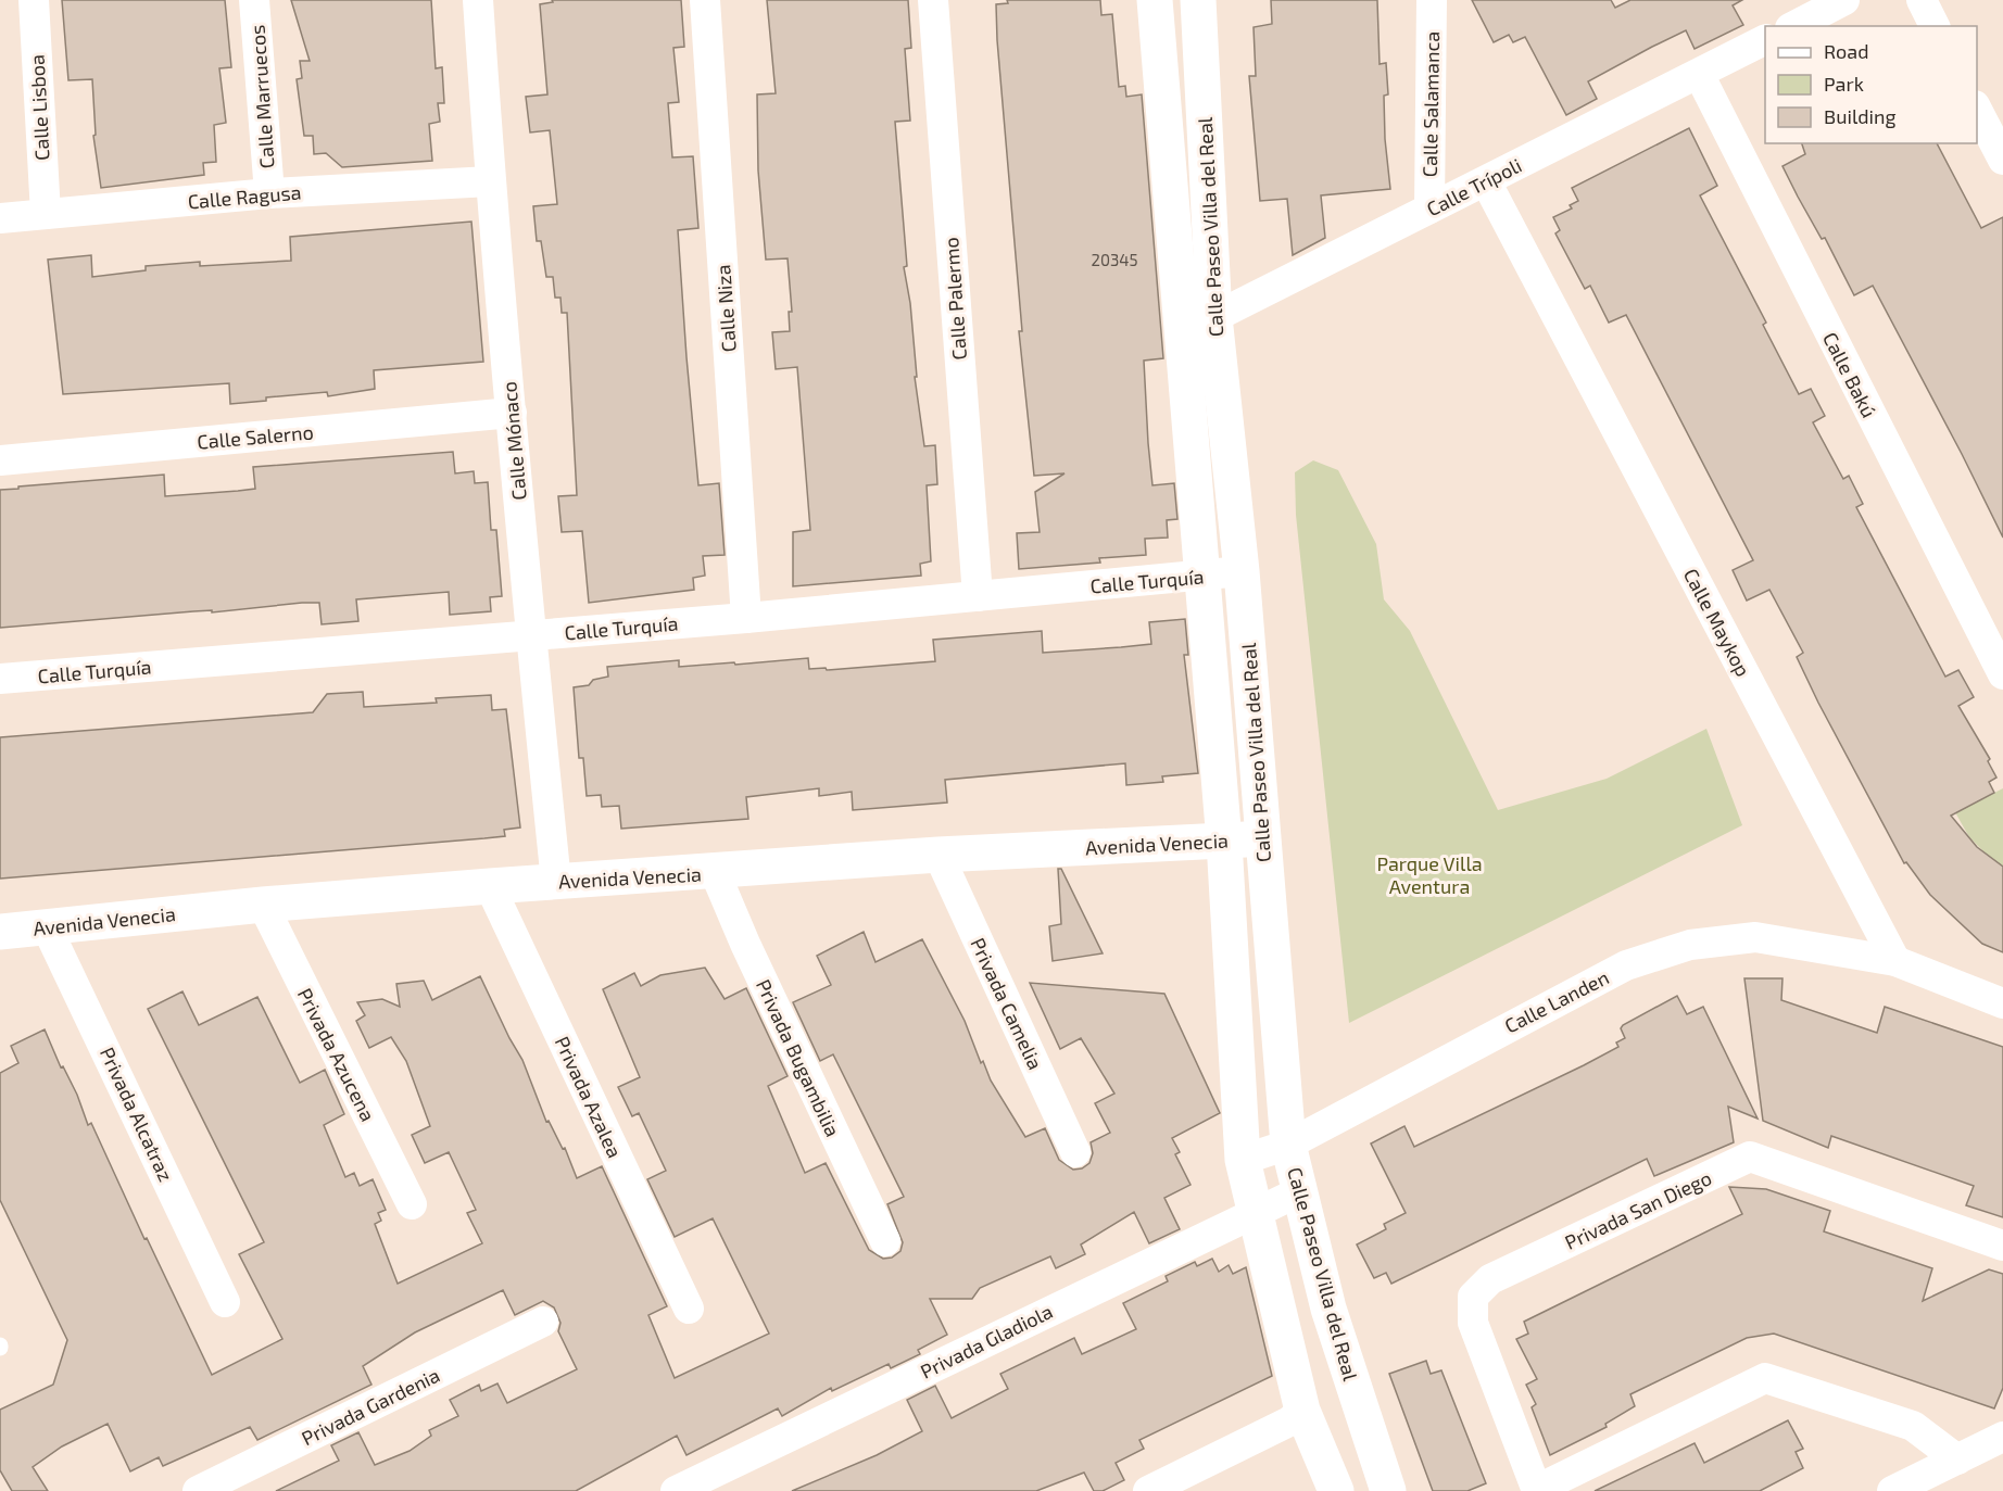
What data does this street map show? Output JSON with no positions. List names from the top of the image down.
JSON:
{
  "streets": {
    "street": [
      "Calle Marruecos",
      "Calle Salamanca",
      "Calle Lisboa",
      "Calle Trípoli",
      "Calle Ragusa",
      "Calle Paseo Villa del Real",
      "Calle Palermo",
      "Calle Niza",
      "Calle Bakú",
      "Calle Salerno",
      "Calle Mónaco",
      "Calle Turquía",
      "Calle Maykop",
      "Avenida Venecia",
      "Calle Landen",
      "Privada Camelia",
      "Privada Azucena",
      "Privada Bugambilia",
      "Privada Azalea",
      "Privada Alcatraz",
      "Privada San Diego",
      "Privada Gladiola",
      "Privada Gardenia"
    ]
  },
  "crossings": [
    ["Calle Marruecos", "Calle Ragusa"],
    ["Calle Salamanca", "Calle Trípoli"],
    ["Calle Lisboa", "Calle Ragusa"],
    ["Calle Trípoli", "Calle Paseo Villa del Real"],
    ["Calle Trípoli", "Calle Bakú"],
    ["Calle Trípoli", "Calle Maykop"],
    ["Calle Ragusa", "Calle Mónaco"],
    ["Calle Paseo Villa del Real", "Calle Turquía"],
    ["Calle Paseo Villa del Real", "Avenida Venecia"],
    ["Calle Paseo Villa del Real", "Calle Landen"],
    ["Calle Paseo Villa del Real", "Privada Gladiola"],
    ["Calle Palermo", "Calle Turquía"],
    ["Calle Niza", "Calle Turquía"],
    ["Calle Salerno", "Calle Mónaco"],
    ["Calle Mónaco", "Calle Turquía"],
    ["Calle Mónaco", "Avenida Venecia"],
    ["Calle Maykop", "Calle Landen"],
    ["Avenida Venecia", "Privada Camelia"],
    ["Avenida Venecia", "Privada Azucena"],
    ["Avenida Venecia", "Privada Bugambilia"],
    ["Avenida Venecia", "Privada Azalea"],
    ["Avenida Venecia", "Privada Alcatraz"]
  ],
  "parks": ["Parque Villa Aventura"],
  "house_numbers": ["20345"],
  "legend": ["Road", "Park", "Building"]
}
